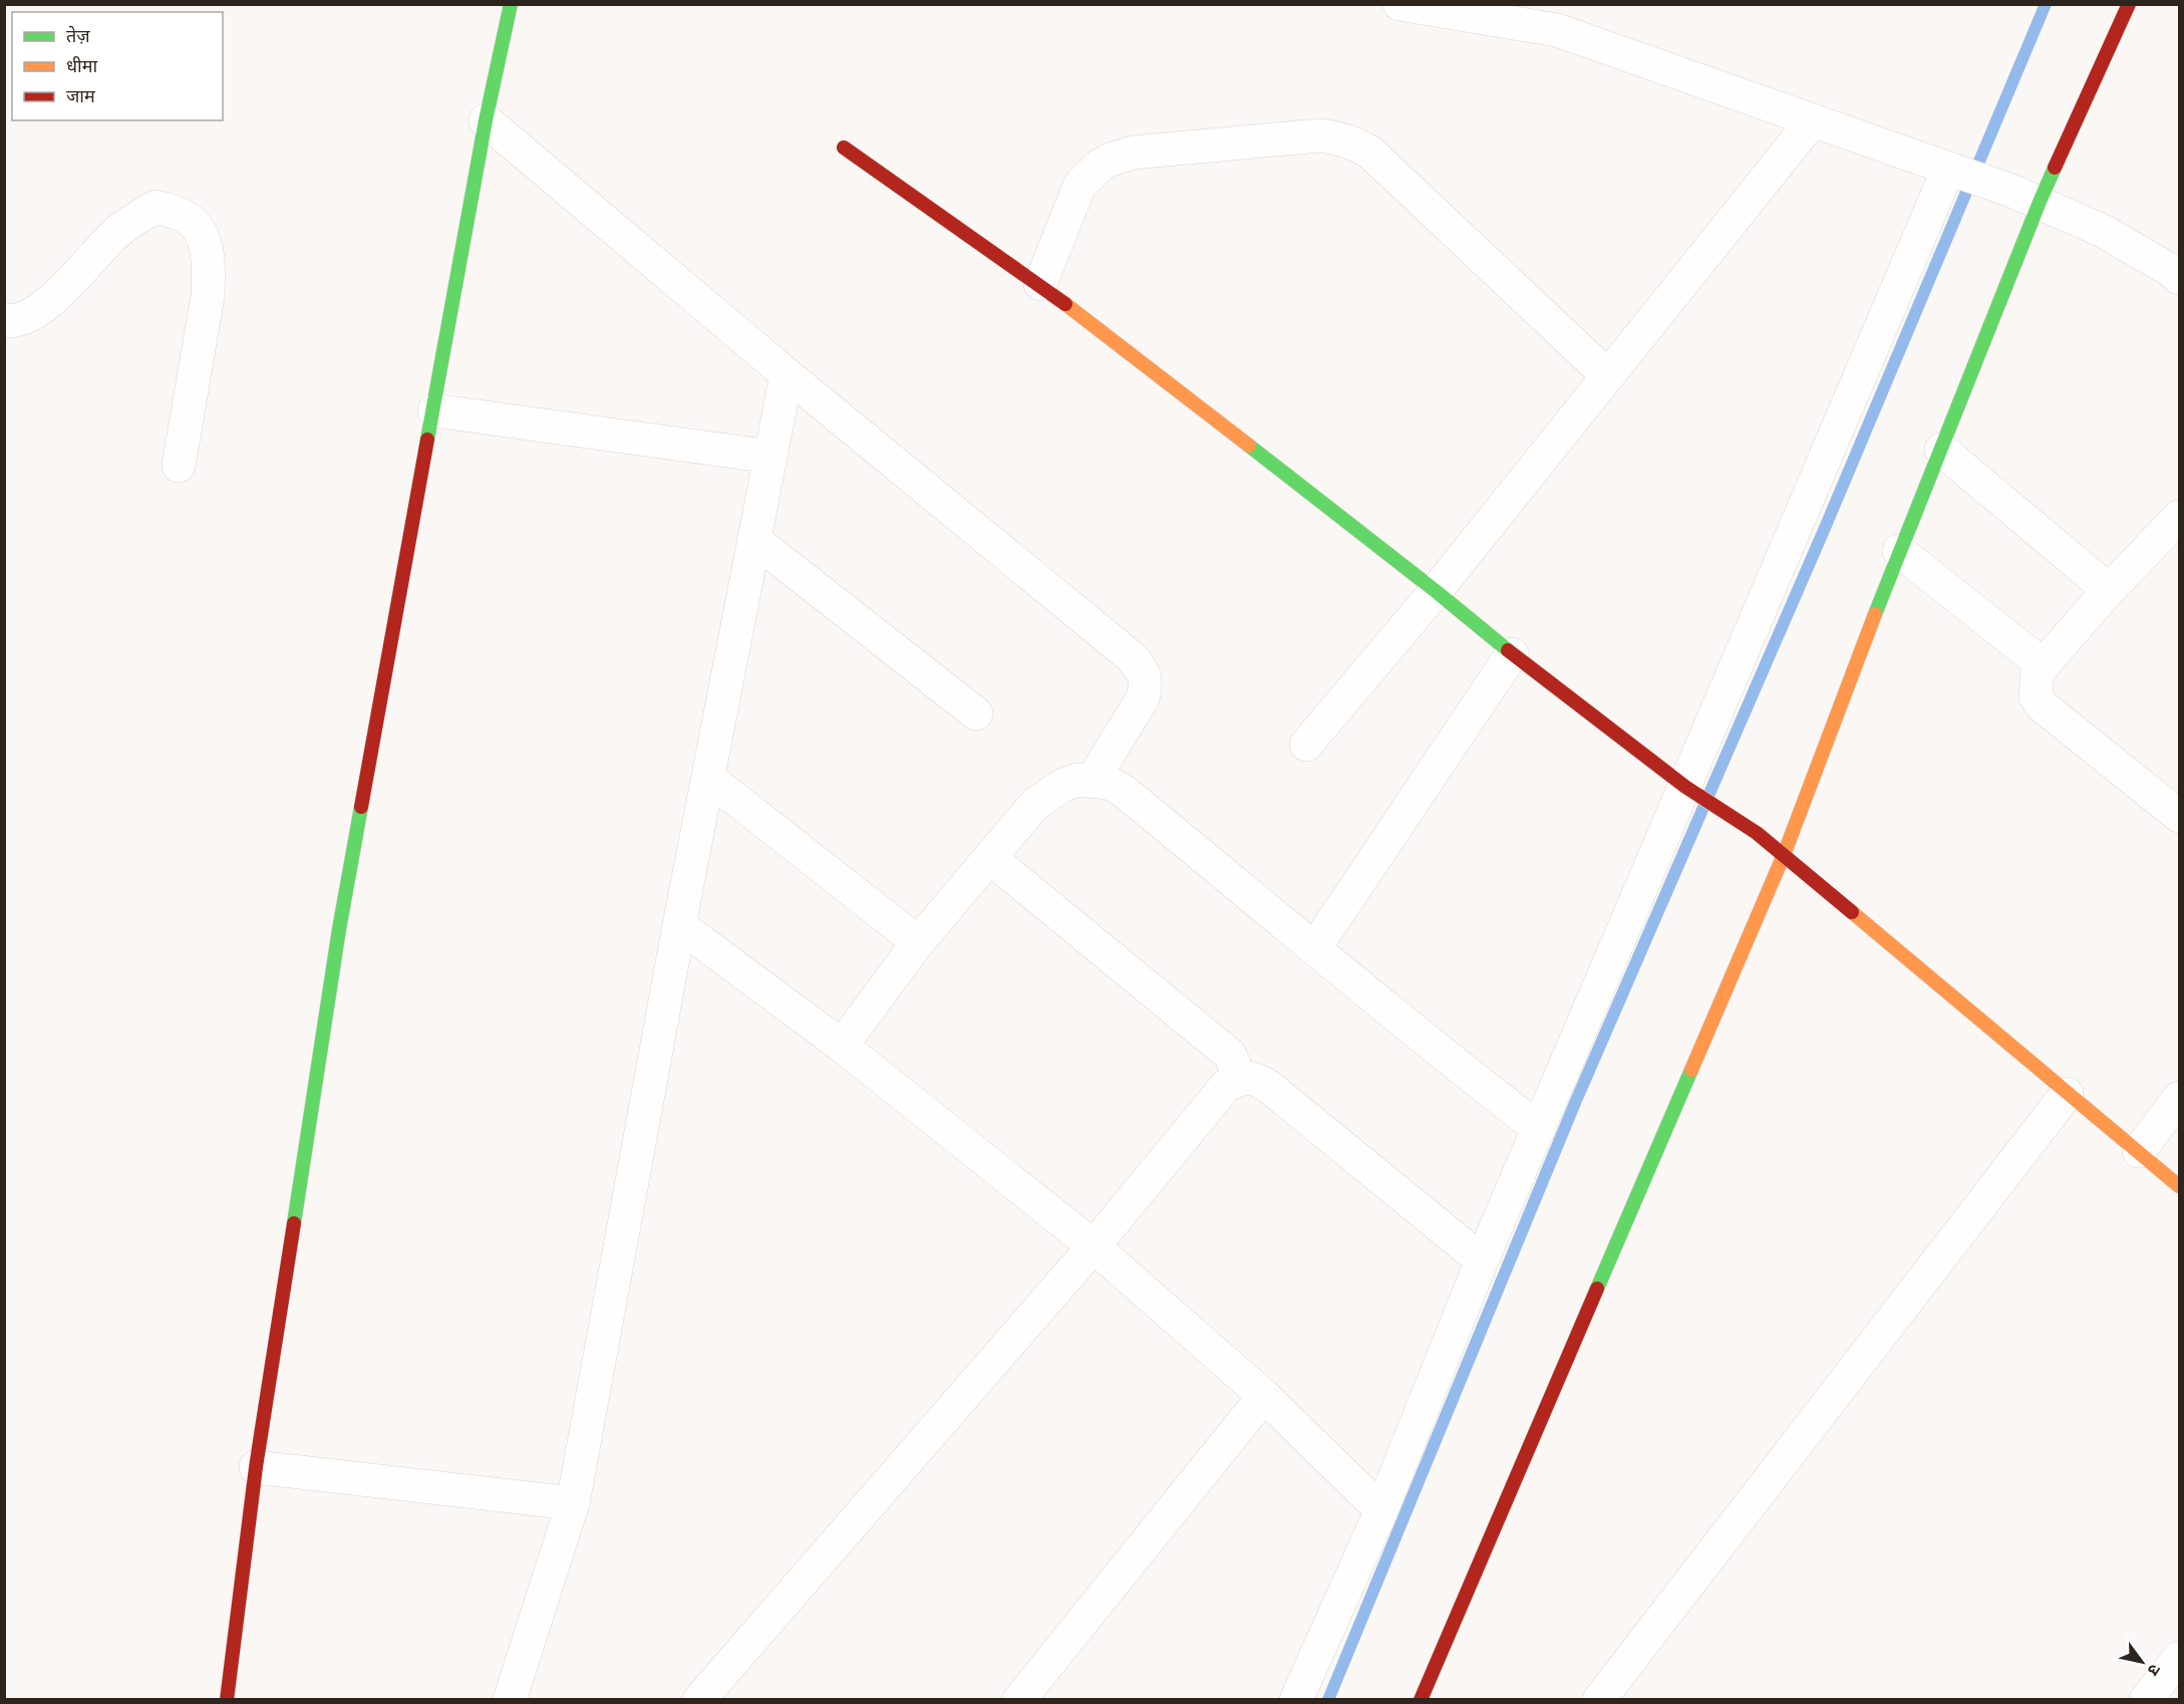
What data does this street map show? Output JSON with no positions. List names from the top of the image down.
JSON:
{
  "legend": ["तेज़", "धीमा", "जाम"],
  "north": "bottom right"
}
